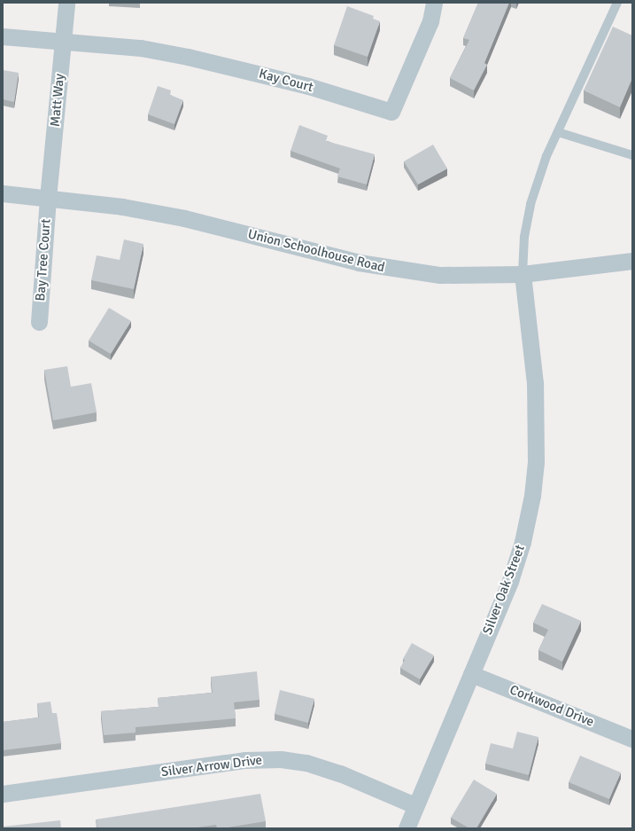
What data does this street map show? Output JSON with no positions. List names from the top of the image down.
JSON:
{
  "streets": {
    "street": [
      "Kay Court",
      "Matt Way",
      "Union Schoolhouse Road",
      "Bay Tree Court",
      "Silver Oak Street",
      "Corkwood Drive",
      "Silver Arrow Drive"
    ]
  },
  "crossings": [
    ["Kay Court", "Matt Way"],
    ["Matt Way", "Union Schoolhouse Road"],
    ["Matt Way", "Bay Tree Court"],
    ["Union Schoolhouse Road", "Bay Tree Court"],
    ["Union Schoolhouse Road", "Silver Oak Street"],
    ["Silver Oak Street", "Corkwood Drive"],
    ["Silver Oak Street", "Silver Arrow Drive"]
  ]
}
